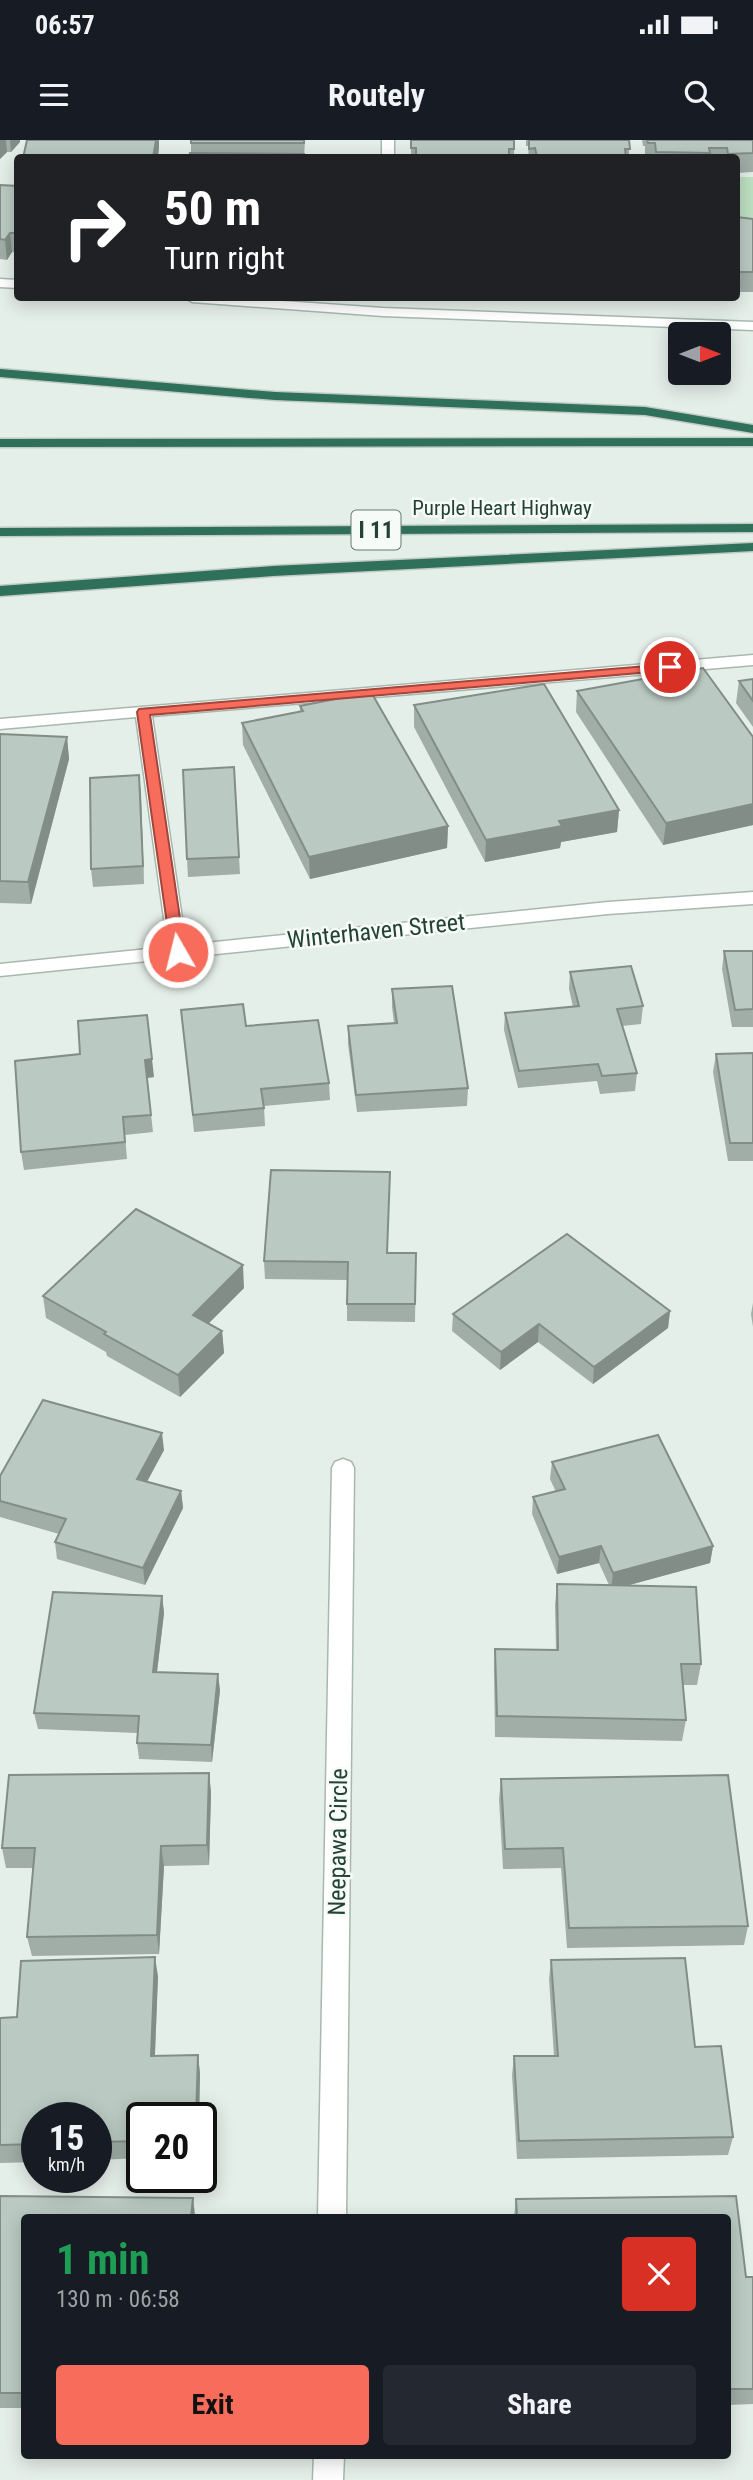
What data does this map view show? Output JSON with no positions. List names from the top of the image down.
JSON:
{
  "streets": {
    "highway": ["Purple Heart Highway", "I 11"],
    "street": ["Winterhaven Street", "Neepawa Circle"]
  },
  "north": "right",
  "page": {
    "status": "06:57",
    "header": "Routely",
    "turn": ["50 m", "Turn right"],
    "speed": "15 km/h",
    "limit": "20",
    "heading": ["1 min", "130 m · 06:58"],
    "buttons": ["Exit", "Share"]
  }
}
